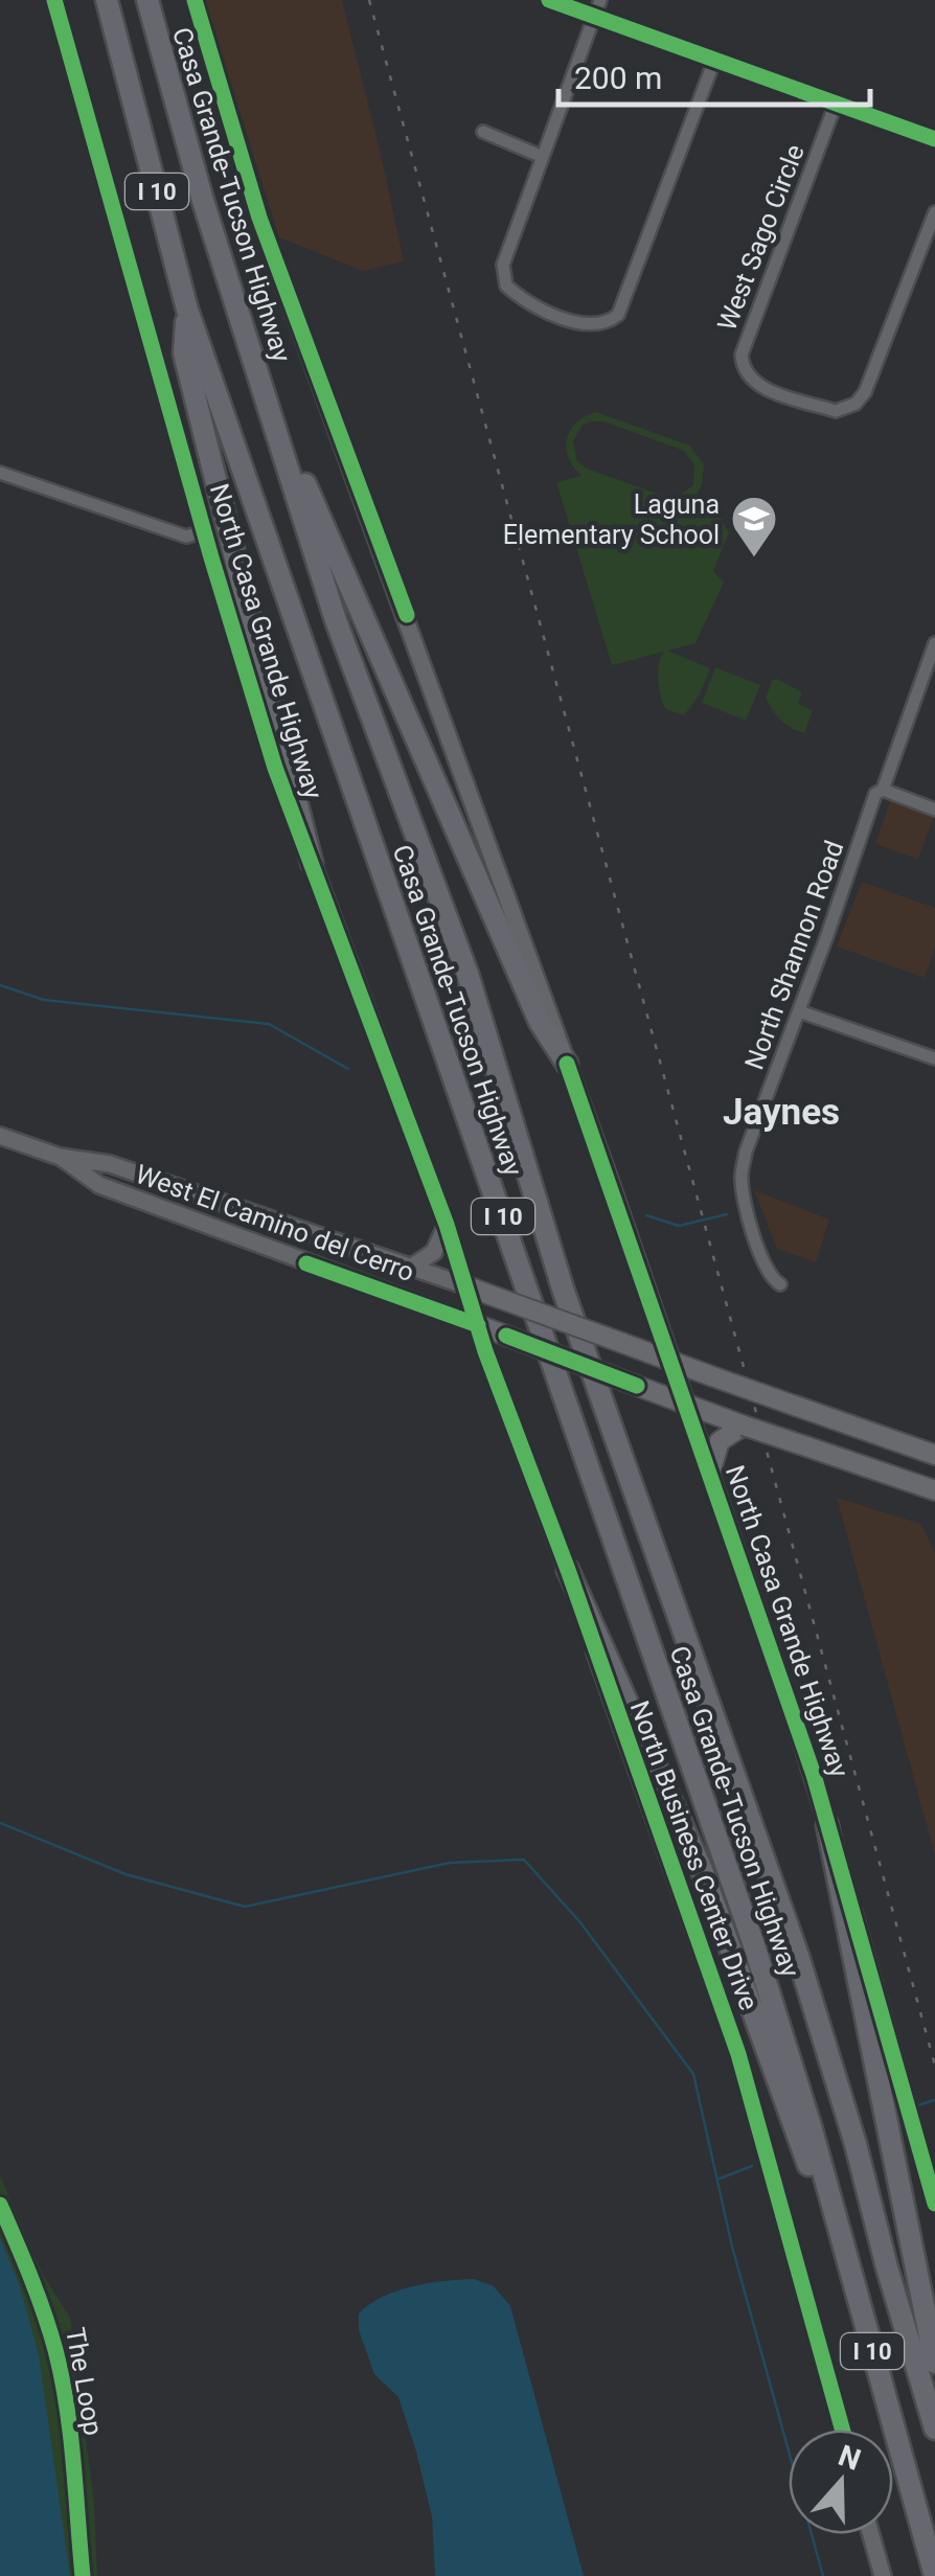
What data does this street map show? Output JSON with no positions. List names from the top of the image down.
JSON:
{
  "streets": {
    "highway": ["I 10", "Casa Grande-Tucson Highway"],
    "main road": ["North Casa Grande Highway", "West El Camino del Cerro", "North Business Center Drive"],
    "street": ["West Sago Circle", "North Shannon Road"],
    "cycle path": ["The Loop"]
  },
  "crossings": [
    ["North Casa Grande Highway", "West El Camino del Cerro"],
    ["North Casa Grande Highway", "North Business Center Drive"],
    ["West El Camino del Cerro", "North Business Center Drive"]
  ],
  "districts": ["Jaynes"],
  "places": {
    "school or university": ["Laguna Elementary School"]
  },
  "scale_bar": "200 m",
  "north": "top"
}
